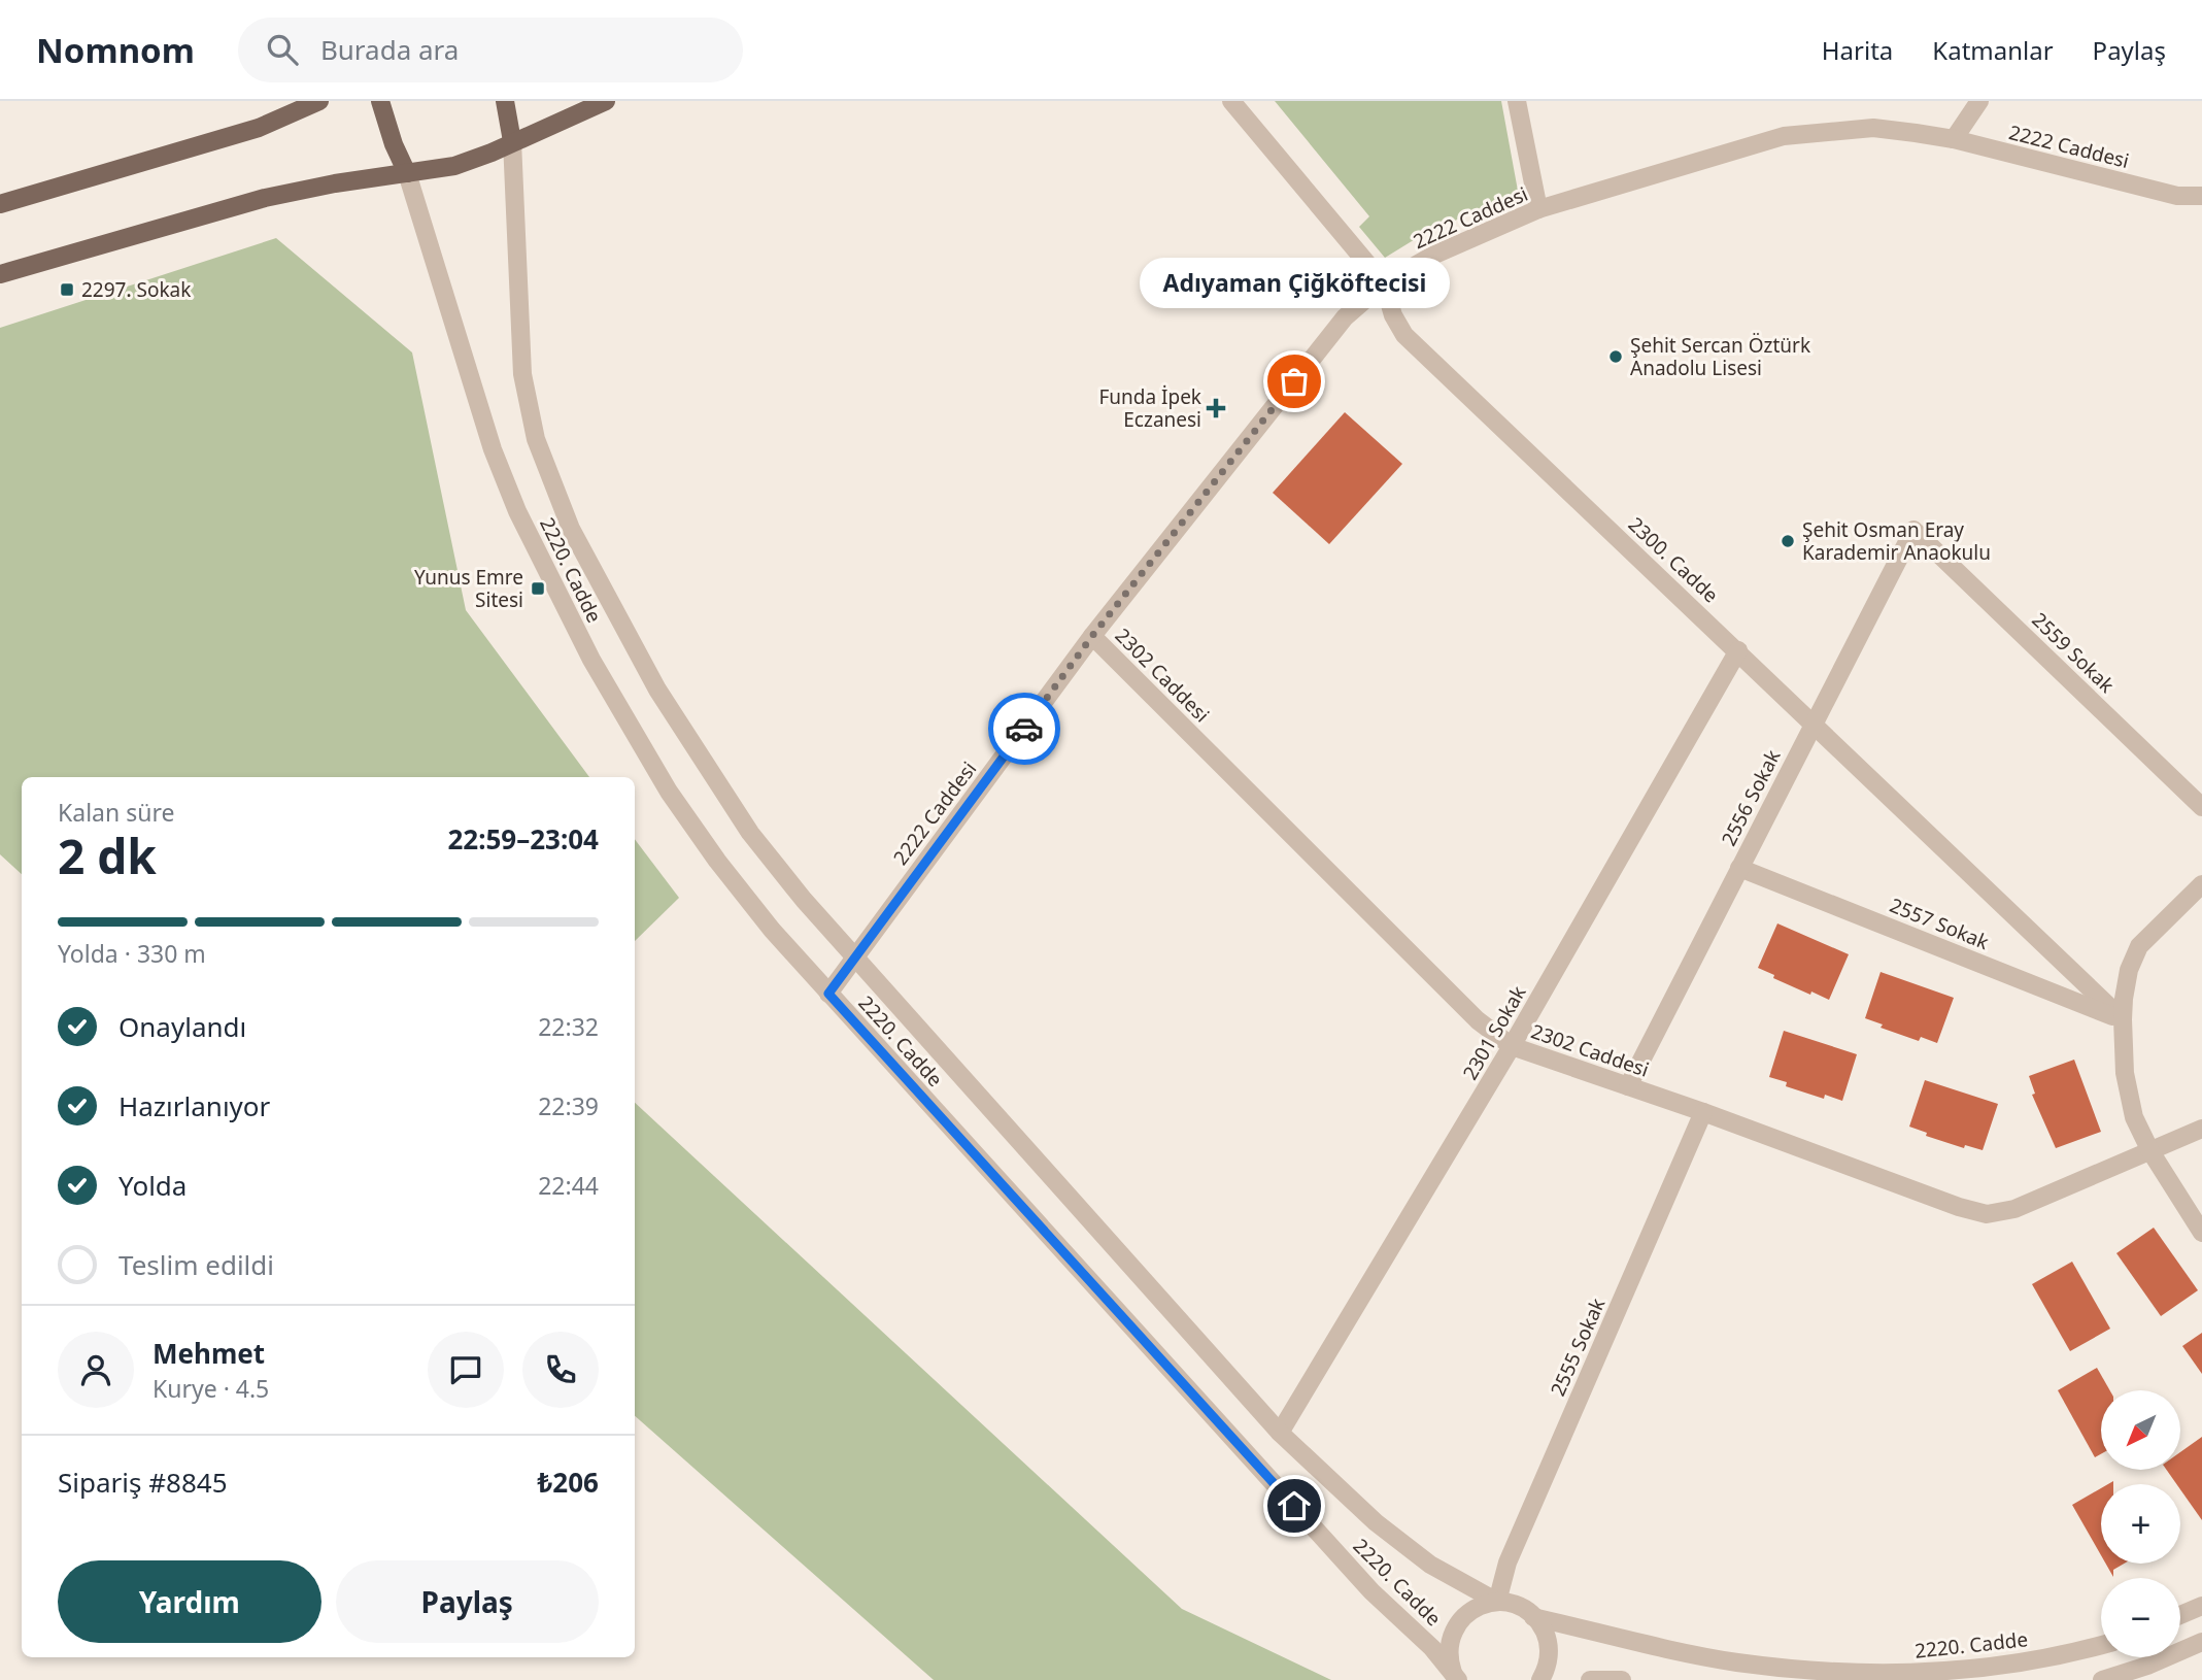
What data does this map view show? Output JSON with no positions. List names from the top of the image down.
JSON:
{
  "streets": {
    "street": [
      "2222 Caddesi",
      "2300. Cadde",
      "2220. Cadde",
      "2559 Sokak",
      "2302 Caddesi",
      "2556 Sokak",
      "2557 Sokak",
      "2301 Sokak",
      "2555 Sokak"
    ]
  },
  "crossings": [
    ["2222 Caddesi", "2300. Cadde"],
    ["2222 Caddesi", "2220. Cadde"],
    ["2222 Caddesi", "2302 Caddesi"],
    ["2300. Cadde", "2556 Sokak"],
    ["2300. Cadde", "2557 Sokak"],
    ["2300. Cadde", "2301 Sokak"],
    ["2220. Cadde", "2301 Sokak"],
    ["2220. Cadde", "2555 Sokak"],
    ["2559 Sokak", "2556 Sokak"],
    ["2302 Caddesi", "2556 Sokak"],
    ["2302 Caddesi", "2301 Sokak"],
    ["2302 Caddesi", "2555 Sokak"],
    ["2556 Sokak", "2557 Sokak"]
  ],
  "places": {
    "transit": ["2297. Sokak", "Yunus Emre Sitesi"],
    "other": ["Şehit Sercan Öztürk Anadolu Lisesi", "Adıyaman Çiğköftecisi", "Şehit Osman Eray Karademir Anaokulu"],
    "health": ["Funda İpek Eczanesi"]
  },
  "north": "bottom left",
  "page": {
    "header": "Nomnom",
    "search": "Burada ara",
    "nav": ["Harita", "Katmanlar", "Paylaş"],
    "bubble": "Adıyaman Çiğköftecisi",
    "heading": ["2 dk", "Kalan süre", "22:59–23:04"],
    "panel": [
      "Mehmet",
      "Kurye · 4.5",
      "Sipariş #8845",
      "₺206"
    ],
    "bar": "Yolda · 330 m",
    "list": [
      ["Onaylandı", "22:32"],
      ["Hazırlanıyor", "22:39"],
      ["Yolda", "22:44"],
      "Teslim edildi"
    ],
    "map_buttons": ["+", "−"],
    "buttons": ["Yardım", "Paylaş"]
  }
}
